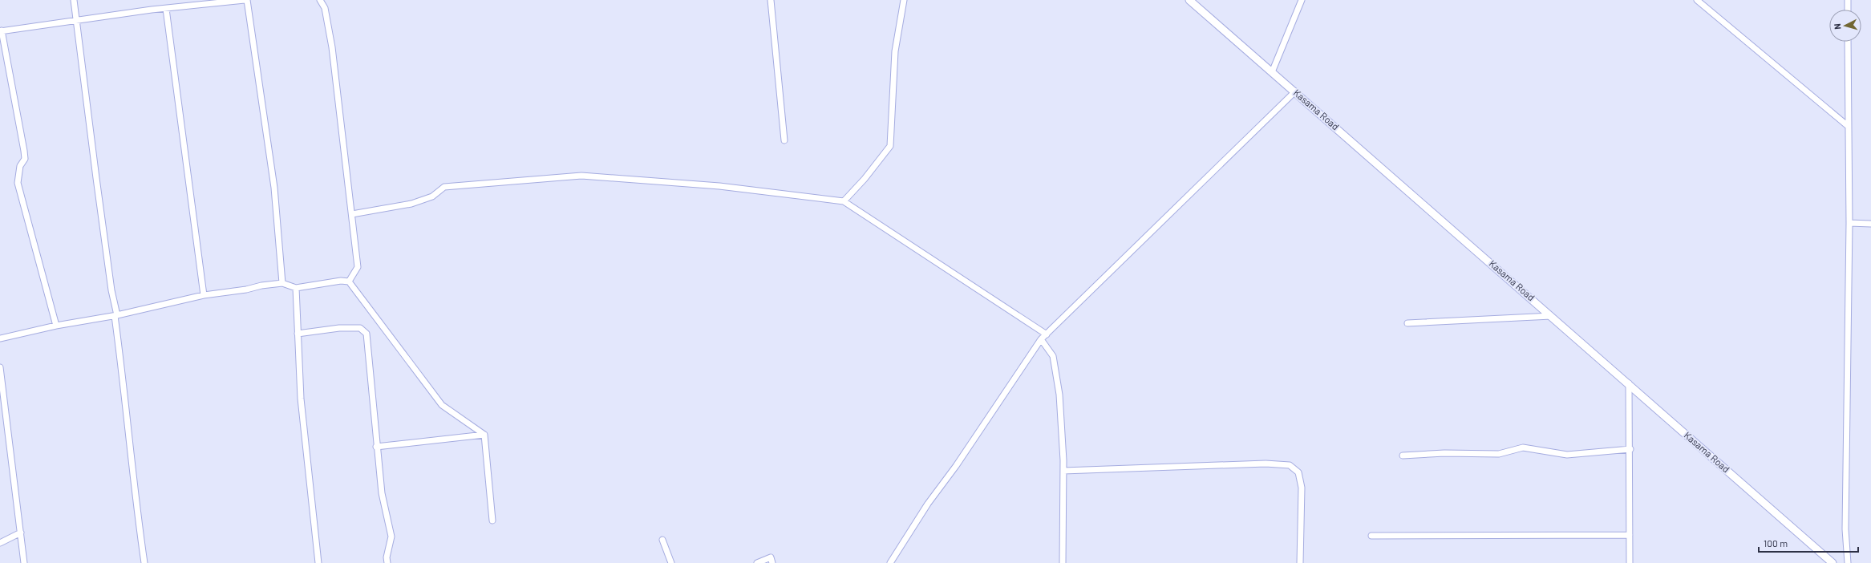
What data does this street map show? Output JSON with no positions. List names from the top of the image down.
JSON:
{
  "streets": {
    "street": ["Kasama Road"]
  },
  "scale_bar": "100 m",
  "north": "left"
}
